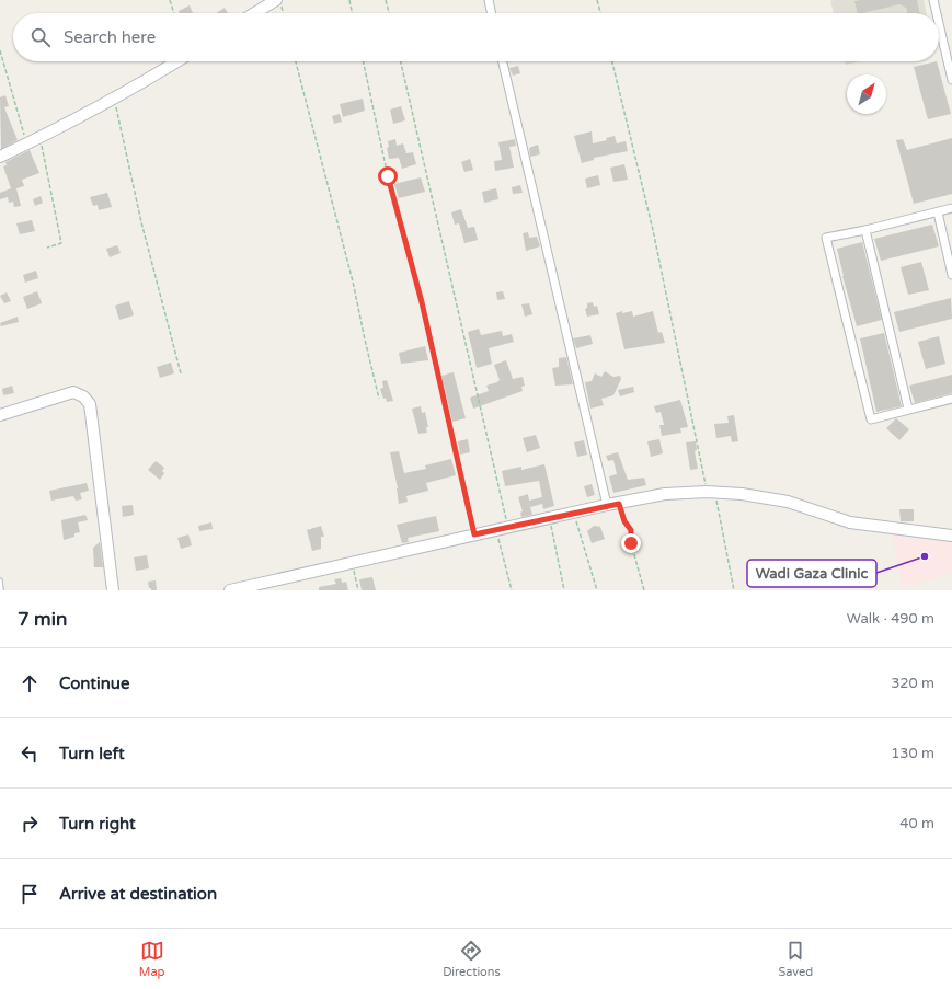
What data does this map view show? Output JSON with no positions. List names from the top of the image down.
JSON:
{
  "places": ["Wadi Gaza Clinic"],
  "north": "top right",
  "page": {
    "search": "Search here",
    "heading": ["7 min", "Walk · 490 m"],
    "list": [
      ["Continue", "320 m"],
      ["Turn left", "130 m"],
      ["Turn right", "40 m"],
      "Arrive at destination"
    ],
    "nav": ["Map", "Directions", "Saved"]
  }
}
